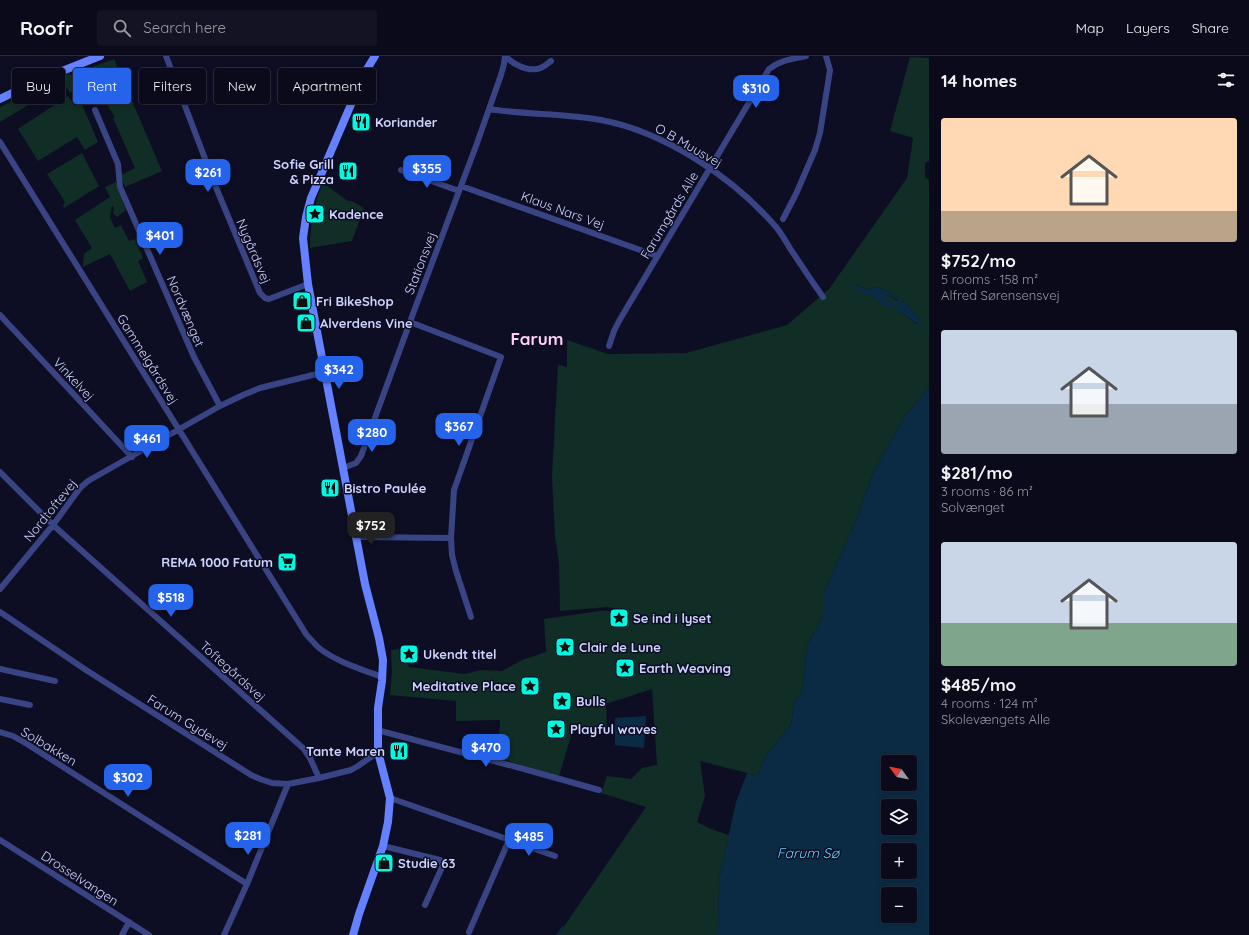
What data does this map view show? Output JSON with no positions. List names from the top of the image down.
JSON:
{
  "streets": {
    "street": [
      "O B Muusvej",
      "Klaus Nars Vej",
      "Farumgårds Alle",
      "Nygårdsvej",
      "Stationsvej",
      "Nordvænget",
      "Gammelgårdsvej",
      "Vinkelvej",
      "Nordtoftevej",
      "Toftegårdsvej",
      "Farum Gydevej",
      "Solbakken",
      "Drosselvangen"
    ]
  },
  "crossings": [
    ["O B Muusvej", "Farumgårds Alle"],
    ["O B Muusvej", "Stationsvej"],
    ["Klaus Nars Vej", "Farumgårds Alle"],
    ["Klaus Nars Vej", "Stationsvej"],
    ["Nordvænget", "Nordtoftevej"],
    ["Gammelgårdsvej", "Nordtoftevej"],
    ["Vinkelvej", "Nordtoftevej"],
    ["Nordtoftevej", "Toftegårdsvej"],
    ["Toftegårdsvej", "Farum Gydevej"]
  ],
  "districts": ["Farum"],
  "water": ["Farum Sø"],
  "places": {
    "restaurant": [
      "Koriander",
      "Sofie Grill & Pizza",
      "Bistro Paulée",
      "Tante Maren"
    ],
    "place": [
      "Kadence",
      "Se ind i lyset",
      "Clair de Lune",
      "Ukendt titel",
      "Earth Weaving",
      "Meditative Place",
      "Bulls",
      "Playful waves"
    ],
    "shop": ["Fri BikeShop", "Alverdens Vine", "Studie 63"],
    "supermarket": ["REMA 1000 Fatum"]
  },
  "north": "top left",
  "page": {
    "header": "Roofr",
    "search": "Search here",
    "nav": ["Map", "Layers", "Share"],
    "heading": "14 homes",
    "chip": [
      "Buy",
      "Rent",
      "Filters",
      "New",
      "Apartment"
    ],
    "price": [
      "$310",
      "$355",
      "$261",
      "$401",
      "$342",
      "$367",
      "$280",
      "$461",
      "$752",
      "$518",
      "$470",
      "$302",
      "$281",
      "$485"
    ],
    "list": [
      {
        "name": "$752/mo",
        "note": "5 rooms · 158 m² · Alfred Sørensensvej"
      },
      {
        "name": "$281/mo",
        "note": "3 rooms · 86 m² · Solvænget"
      },
      {
        "name": "$485/mo",
        "note": "4 rooms · 124 m² · Skolevængets Alle"
      }
    ],
    "map_buttons": ["+", "−"]
  }
}
